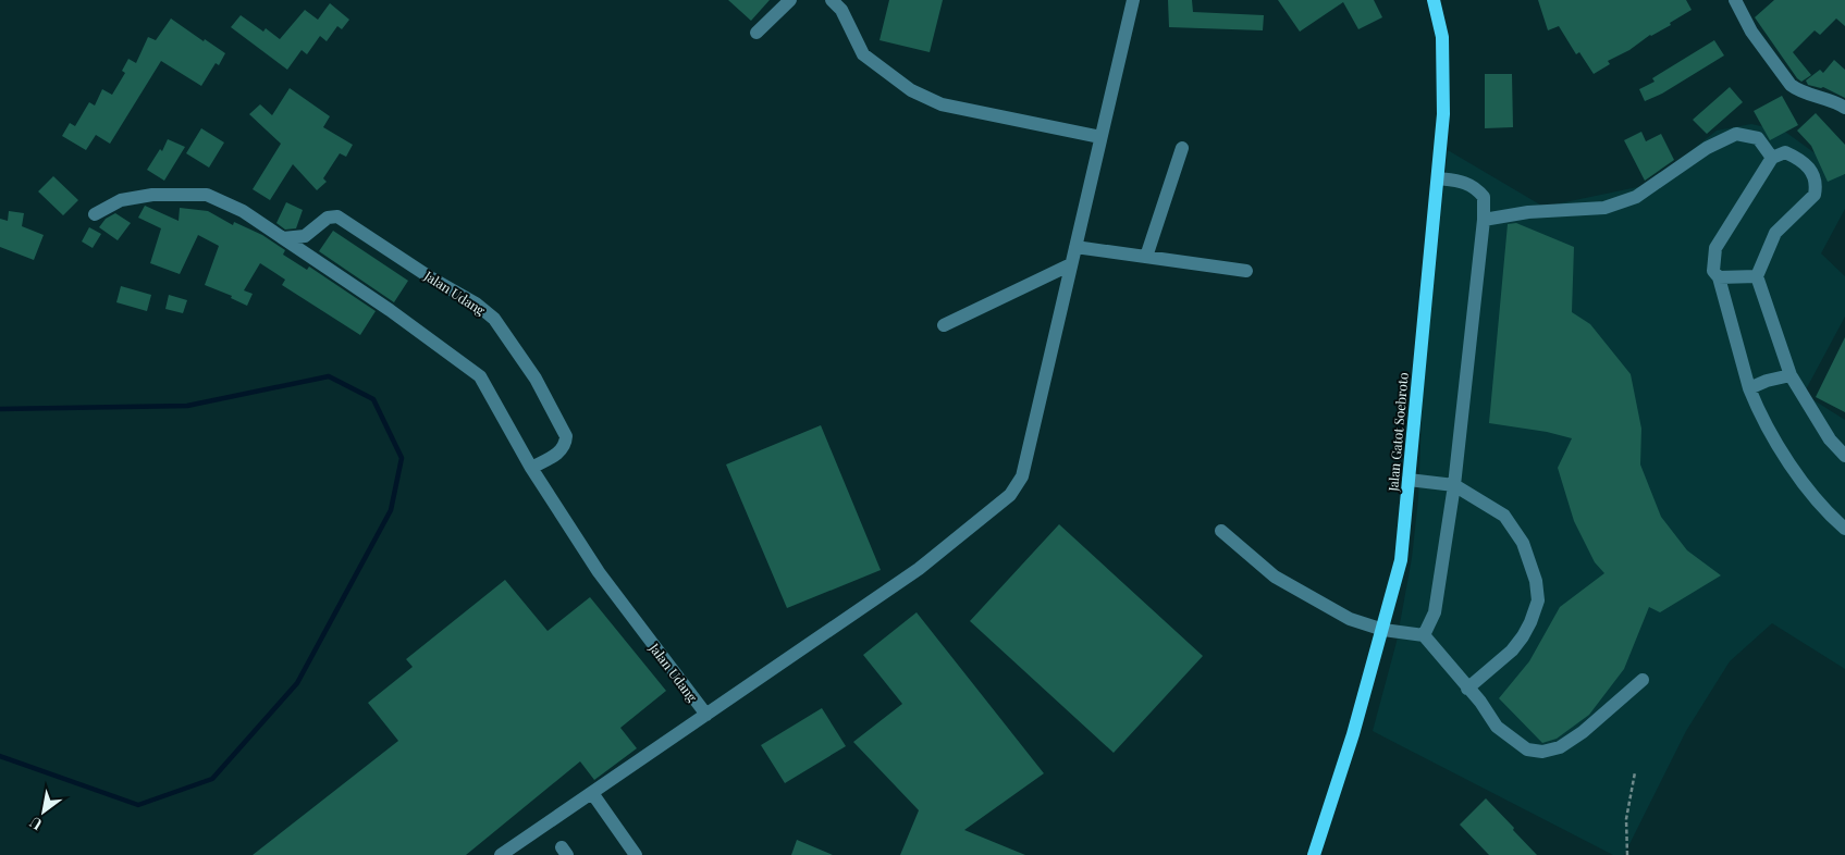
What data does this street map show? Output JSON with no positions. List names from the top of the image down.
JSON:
{
  "streets": {
    "main road": ["Jalan Gatot Soebroto"],
    "street": ["Jalan Udang"]
  },
  "north": "bottom left"
}
